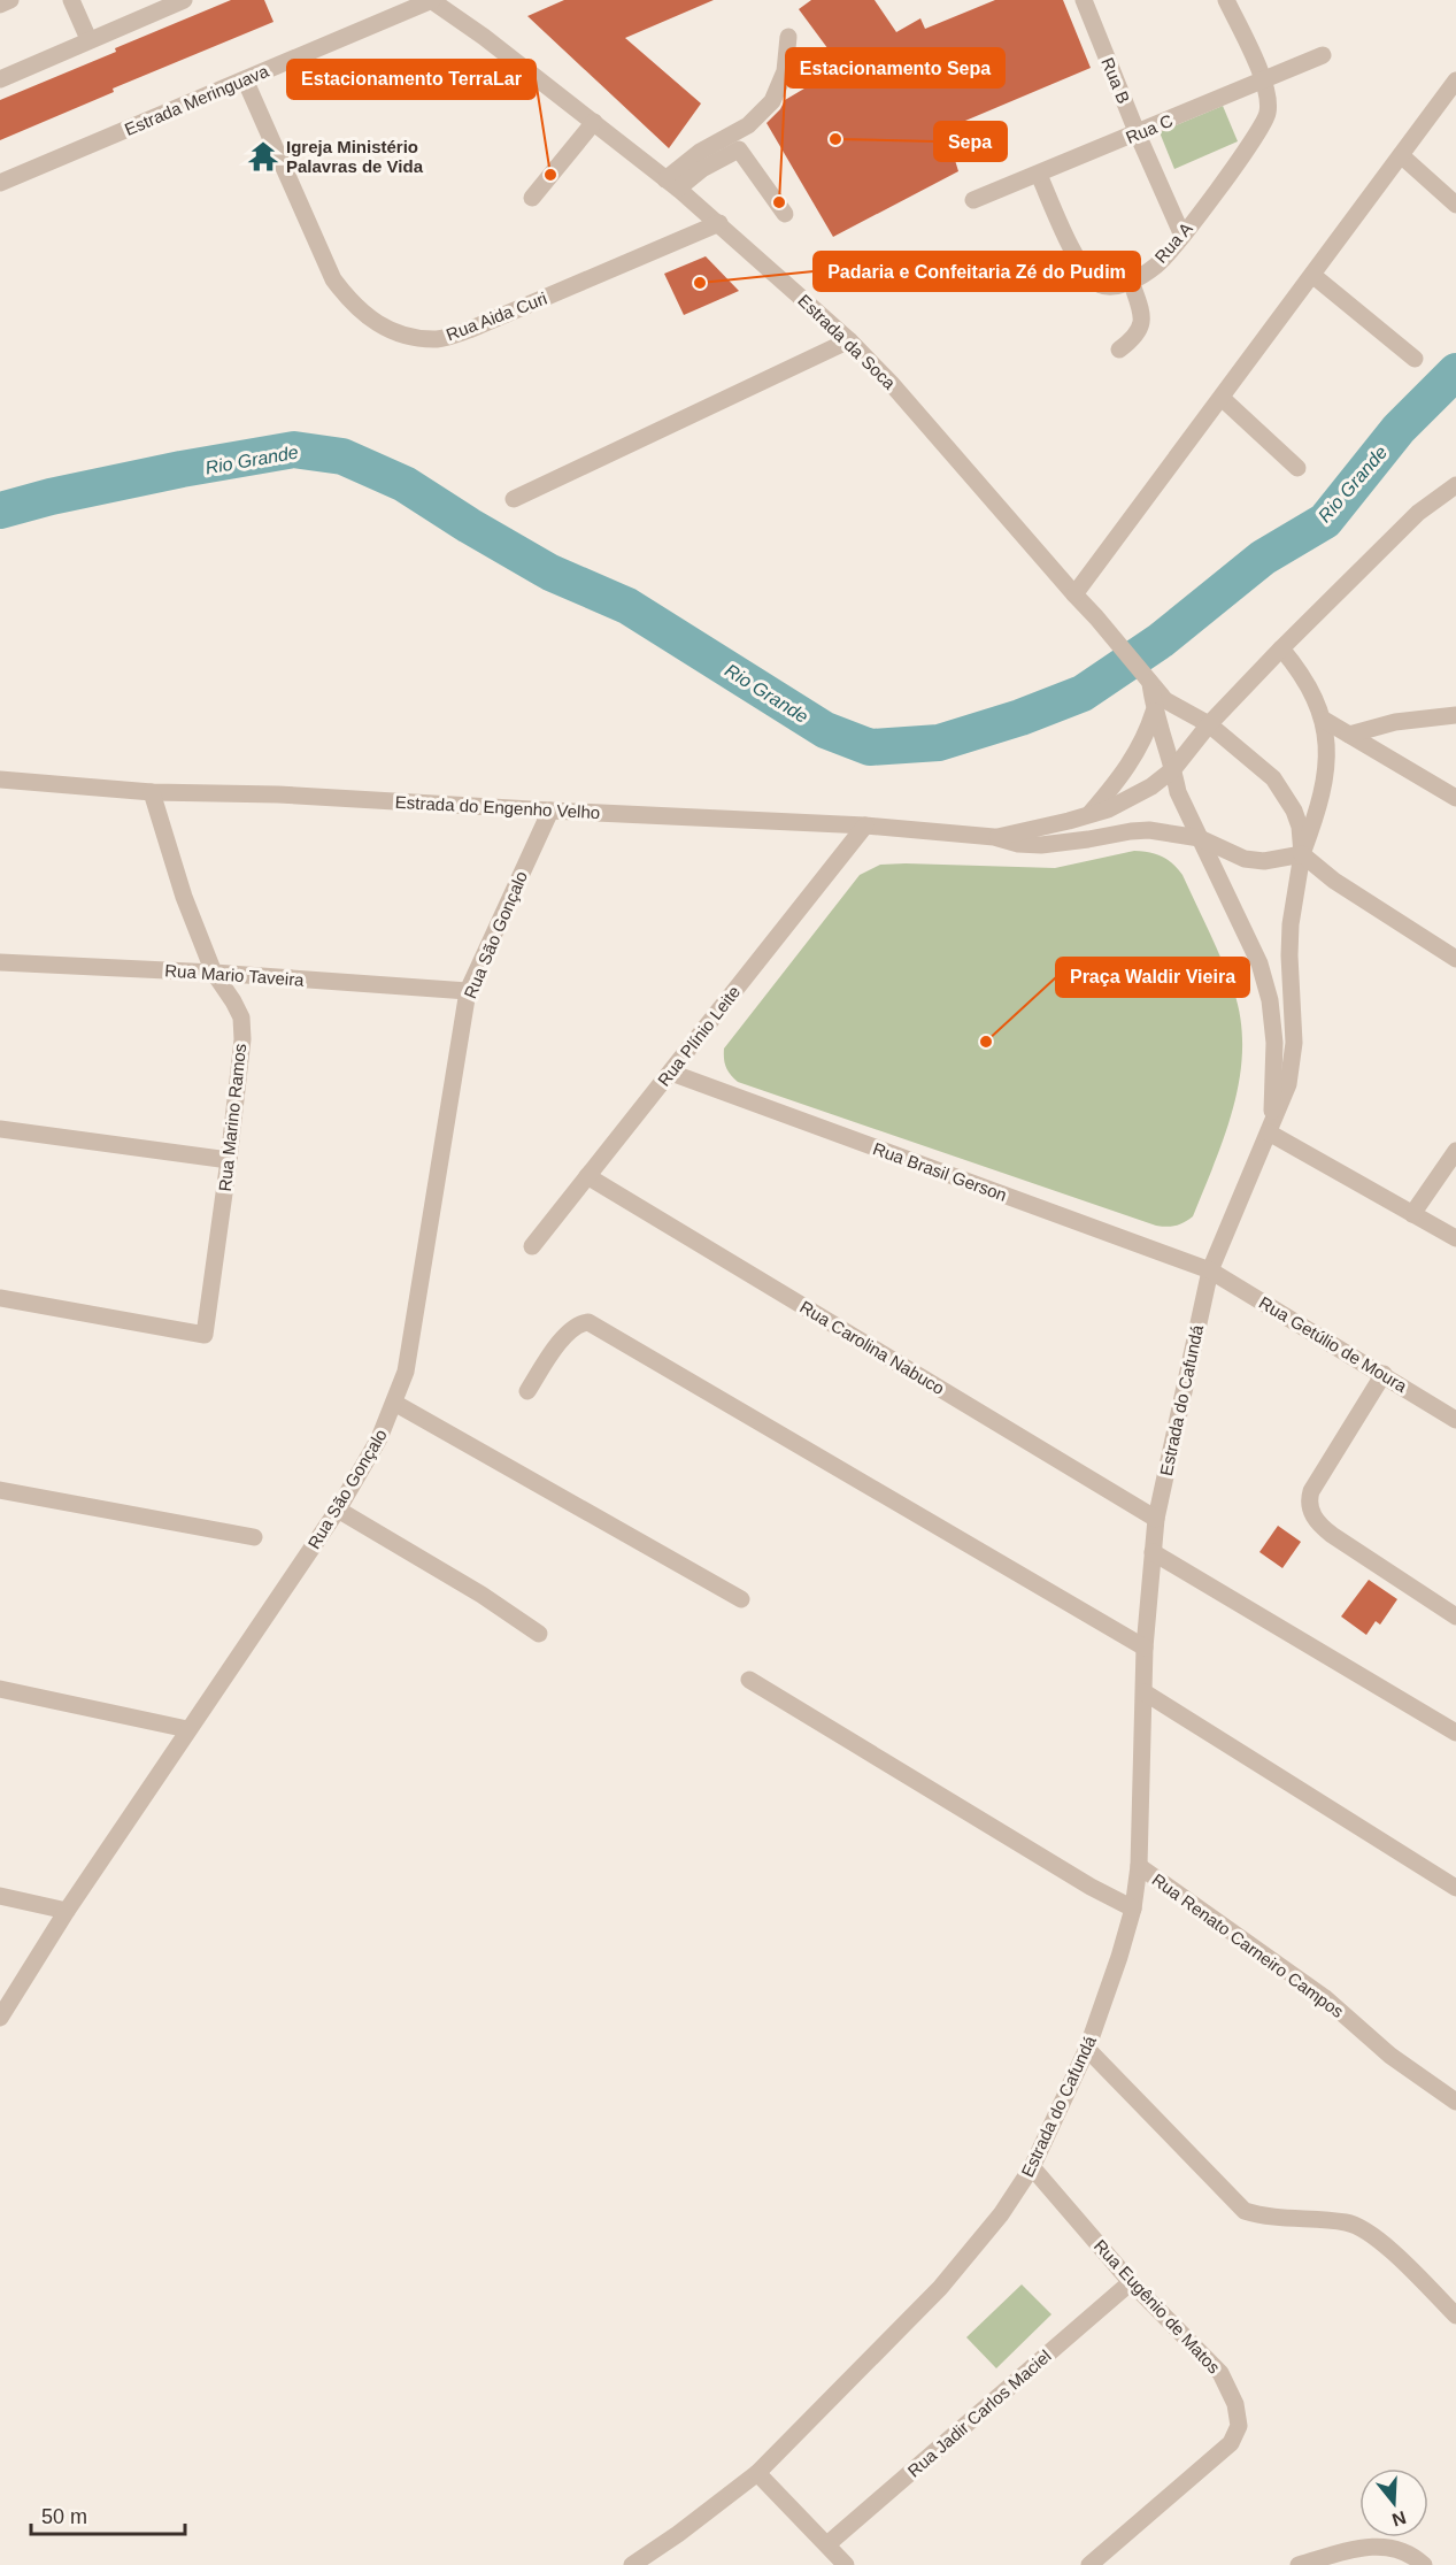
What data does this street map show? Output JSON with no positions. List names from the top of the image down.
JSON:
{
  "streets": {
    "street": [
      "Rua B",
      "Estrada Meringuava",
      "Rua C",
      "Rua A",
      "Rua Aida Curi",
      "Estrada da Soca",
      "Estrada do Engenho Velho",
      "Rua São Gonçalo",
      "Rua Mario Taveira",
      "Rua Plínio Leite",
      "Rua Marino Ramos",
      "Rua Brasil Gerson",
      "Rua Getúlio de Moura",
      "Rua Carolina Nabuco",
      "Estrada do Cafundá",
      "Rua Renato Carneiro Campos",
      "Rua Eugênio de Matos",
      "Rua Jadir Carlos Maciel"
    ]
  },
  "crossings": [
    ["Rua B", "Rua C"],
    ["Rua B", "Rua A"],
    ["Estrada Meringuava", "Rua Aida Curi"],
    ["Estrada Meringuava", "Estrada da Soca"],
    ["Rua C", "Rua A"],
    ["Rua Aida Curi", "Estrada da Soca"],
    ["Estrada da Soca", "Estrada do Engenho Velho"],
    ["Estrada da Soca", "Estrada do Cafundá"],
    ["Estrada do Engenho Velho", "Rua São Gonçalo"],
    ["Estrada do Engenho Velho", "Rua Plínio Leite"],
    ["Estrada do Engenho Velho", "Rua Marino Ramos"],
    ["Estrada do Engenho Velho", "Estrada do Cafundá"],
    ["Rua São Gonçalo", "Rua Mario Taveira"],
    ["Rua Mario Taveira", "Rua Marino Ramos"],
    ["Rua Plínio Leite", "Rua Brasil Gerson"],
    ["Rua Plínio Leite", "Rua Carolina Nabuco"],
    ["Rua Brasil Gerson", "Rua Getúlio de Moura"],
    ["Rua Brasil Gerson", "Estrada do Cafundá"],
    ["Rua Getúlio de Moura", "Estrada do Cafundá"],
    ["Rua Carolina Nabuco", "Estrada do Cafundá"],
    ["Estrada do Cafundá", "Rua Renato Carneiro Campos"],
    ["Estrada do Cafundá", "Rua Eugênio de Matos"],
    ["Rua Eugênio de Matos", "Rua Jadir Carlos Maciel"]
  ],
  "water": ["Rio Grande"],
  "places": {
    "other": [
      "Sepa",
      "Estacionamento TerraLar",
      "Estacionamento Sepa",
      "Padaria e Confeitaria Zé do Pudim",
      "Praça Waldir Vieira"
    ],
    "temple": ["Igreja Ministério Palavras de Vida"]
  },
  "scale_bar": "50 m",
  "north": "bottom"
}
